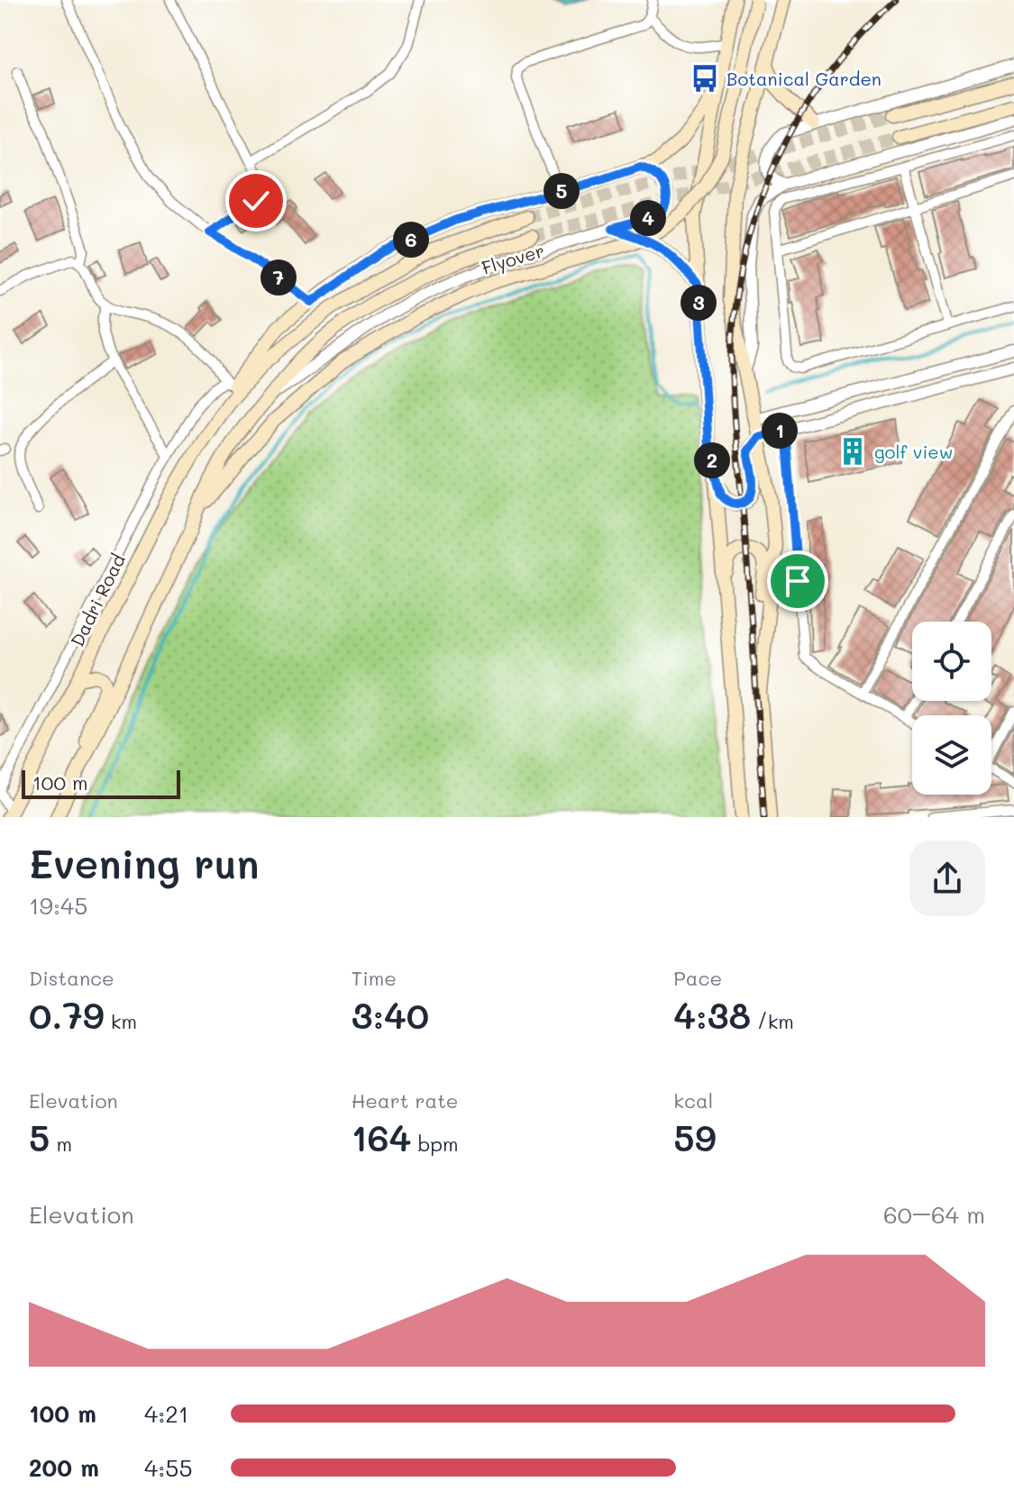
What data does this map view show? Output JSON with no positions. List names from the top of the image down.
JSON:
{
  "streets": {
    "main road": ["Flyover", "Dadri Road"]
  },
  "places": {
    "bus stop": ["Botanical Garden"],
    "building": ["golf view"]
  },
  "scale_bar": "100 m",
  "page": {
    "pins": [
      "5",
      "4",
      "6",
      "7",
      "3",
      "1",
      "2"
    ],
    "scale": "100 m",
    "heading": ["Evening run", "19:45"],
    "stats": [
      ["Distance", "0.79 km"],
      ["Time", "3:40"],
      ["Pace", "4:38 /km"],
      ["Elevation", "5 m"],
      ["Heart rate", "164 bpm"],
      ["kcal", "59"]
    ],
    "chart": ["Elevation", "60–64 m"],
    "list": [
      {
        "name": "100 m",
        "note": "4:21"
      },
      {
        "name": "200 m",
        "note": "4:55"
      }
    ]
  }
}
